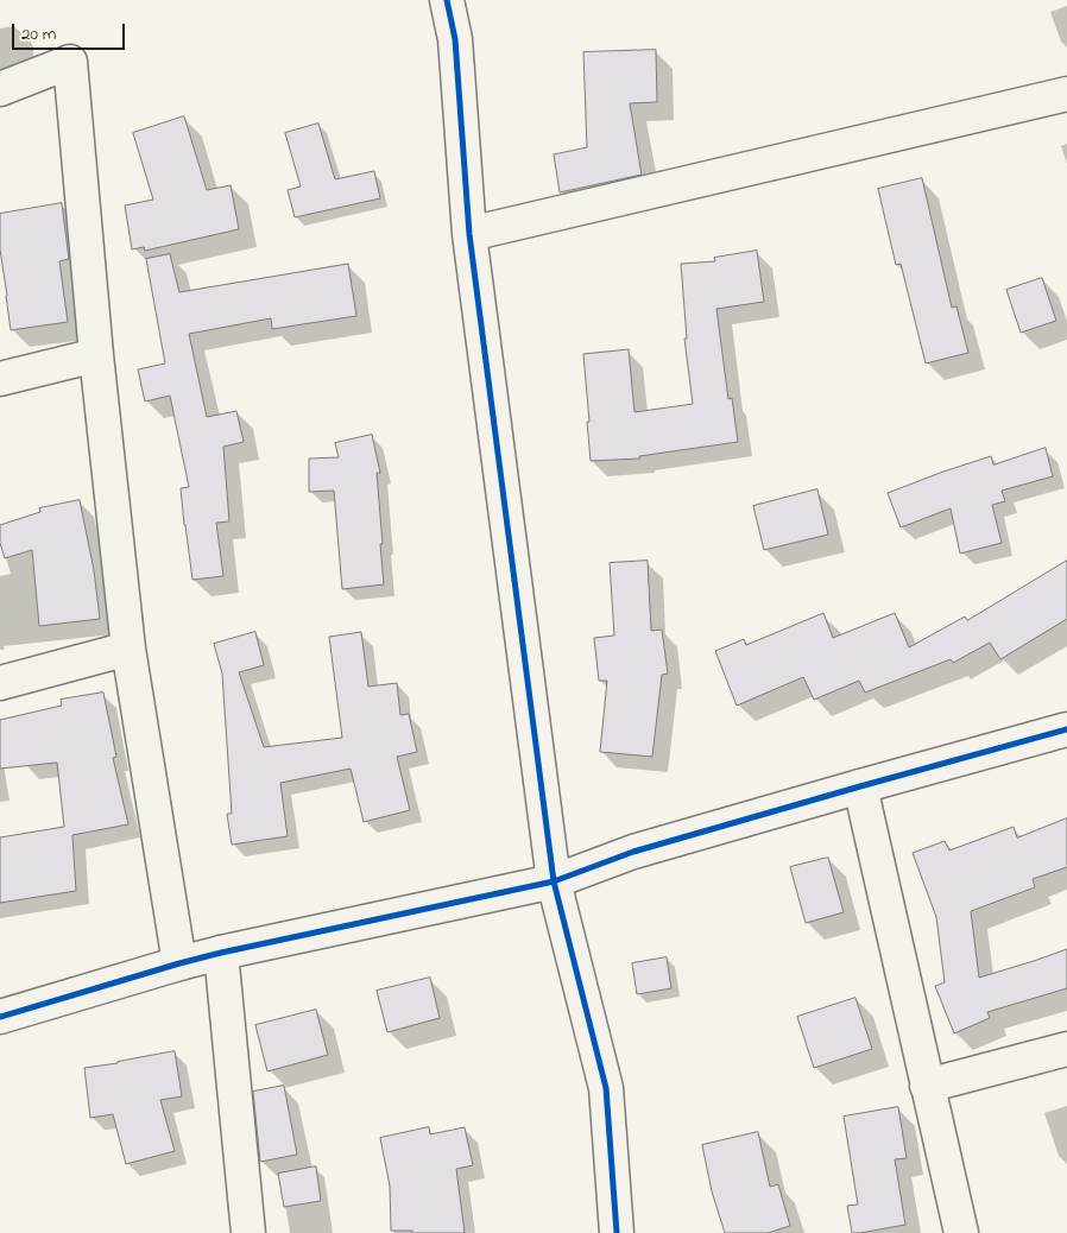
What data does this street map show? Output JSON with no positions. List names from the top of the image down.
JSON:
{
  "scale_bar": "20 m"
}
